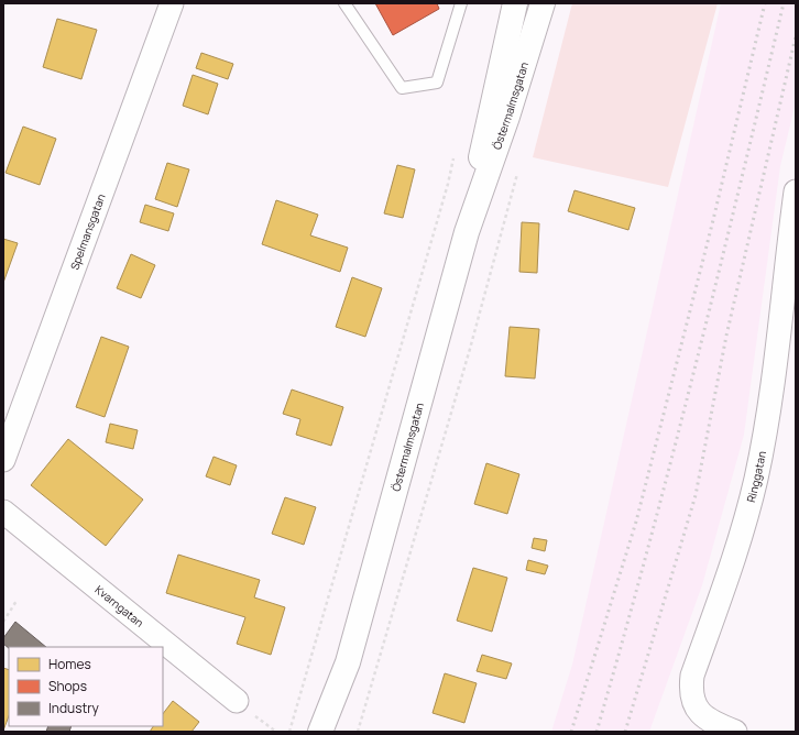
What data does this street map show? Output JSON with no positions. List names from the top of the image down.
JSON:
{
  "streets": {
    "main road": ["Östermalmsgatan"],
    "street": ["Spelmansgatan", "Ringgatan", "Kvarngatan"]
  },
  "legend": ["Homes", "Shops", "Industry"]
}
